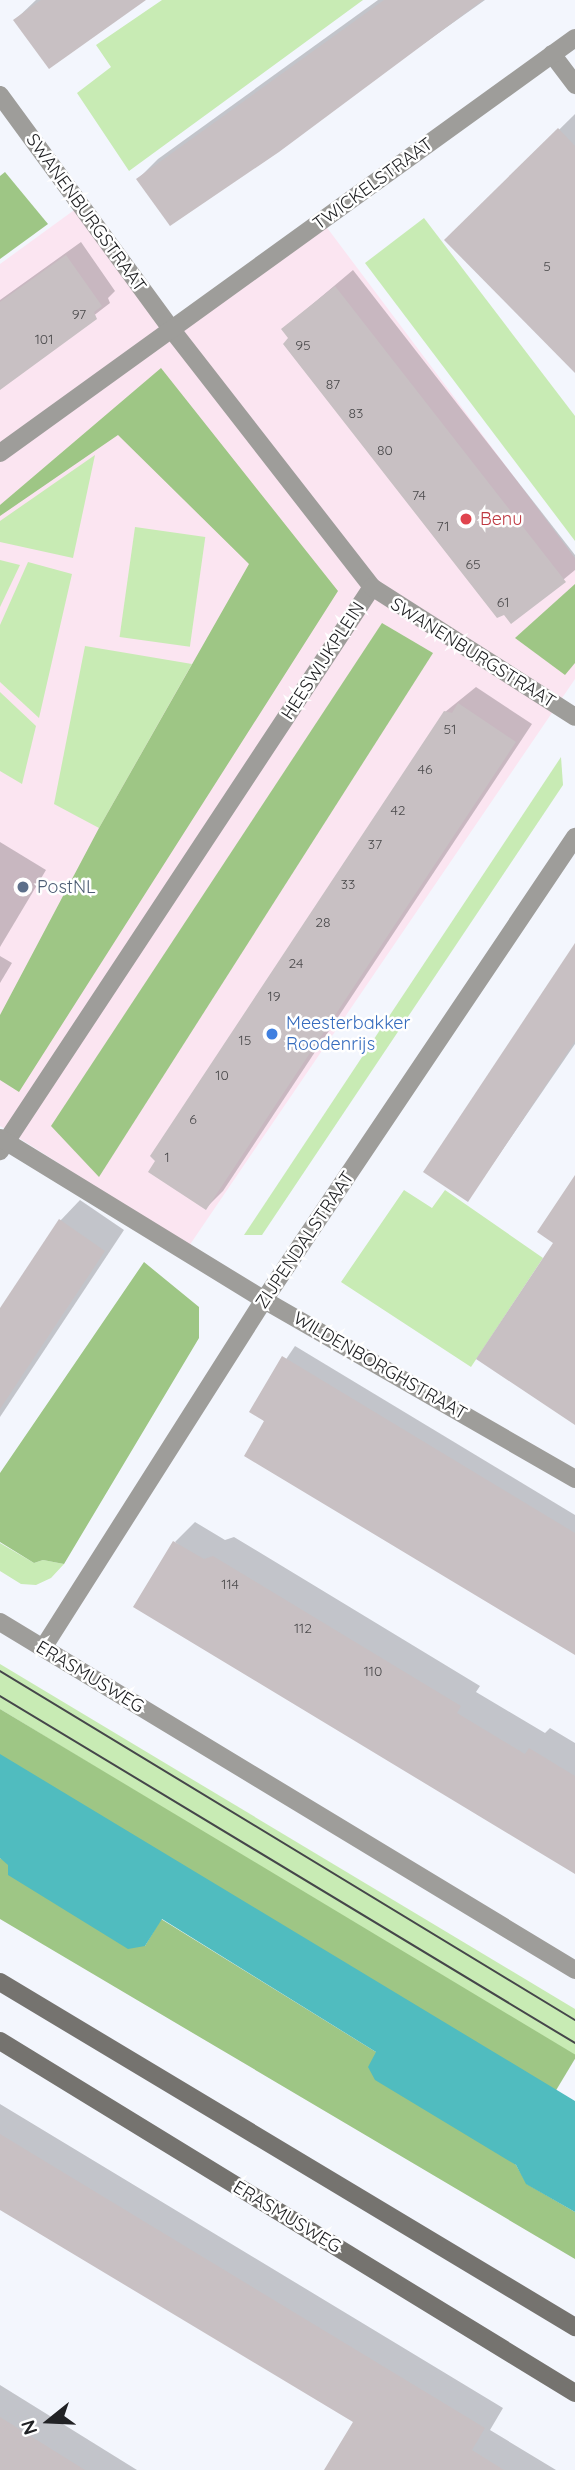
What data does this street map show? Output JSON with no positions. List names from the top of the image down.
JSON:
{
  "streets": {
    "main road": ["ERASMUSWEG"],
    "street": [
      "TWICKELSTRAAT",
      "SWANENBURGSTRAAT",
      "HEESWIJKPLEIN",
      "ZIJPENDALSTRAAT",
      "WILDENBORGHSTRAAT"
    ]
  },
  "crossings": [
    ["TWICKELSTRAAT", "SWANENBURGSTRAAT"],
    ["TWICKELSTRAAT", "HEESWIJKPLEIN"],
    ["SWANENBURGSTRAAT", "HEESWIJKPLEIN"],
    ["HEESWIJKPLEIN", "WILDENBORGHSTRAAT"],
    ["ZIJPENDALSTRAAT", "WILDENBORGHSTRAAT"],
    ["ZIJPENDALSTRAAT", "ERASMUSWEG"]
  ],
  "places": ["Benu", "PostNL", "Meesterbakker Roodenrijs"],
  "house_numbers": [
    "5",
    "97",
    "101",
    "95",
    "87",
    "83",
    "80",
    "74",
    "71",
    "65",
    "61",
    "51",
    "46",
    "42",
    "37",
    "33",
    "28",
    "24",
    "19",
    "15",
    "10",
    "6",
    "1",
    "114",
    "112",
    "110"
  ],
  "north": "left"
}
